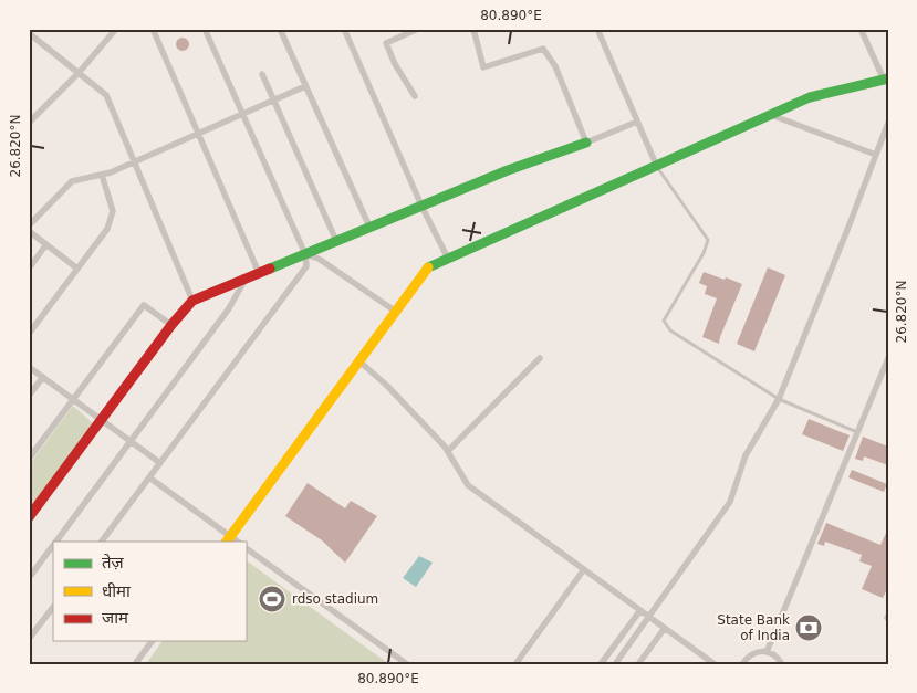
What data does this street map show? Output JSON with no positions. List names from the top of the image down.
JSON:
{
  "places": {
    "sports": ["rdso stadium"],
    "bank": ["State Bank of India"]
  },
  "legend": ["तेज़", "धीमा", "जाम"],
  "coordinates": ["80.890°E", "26.820°N"]
}
